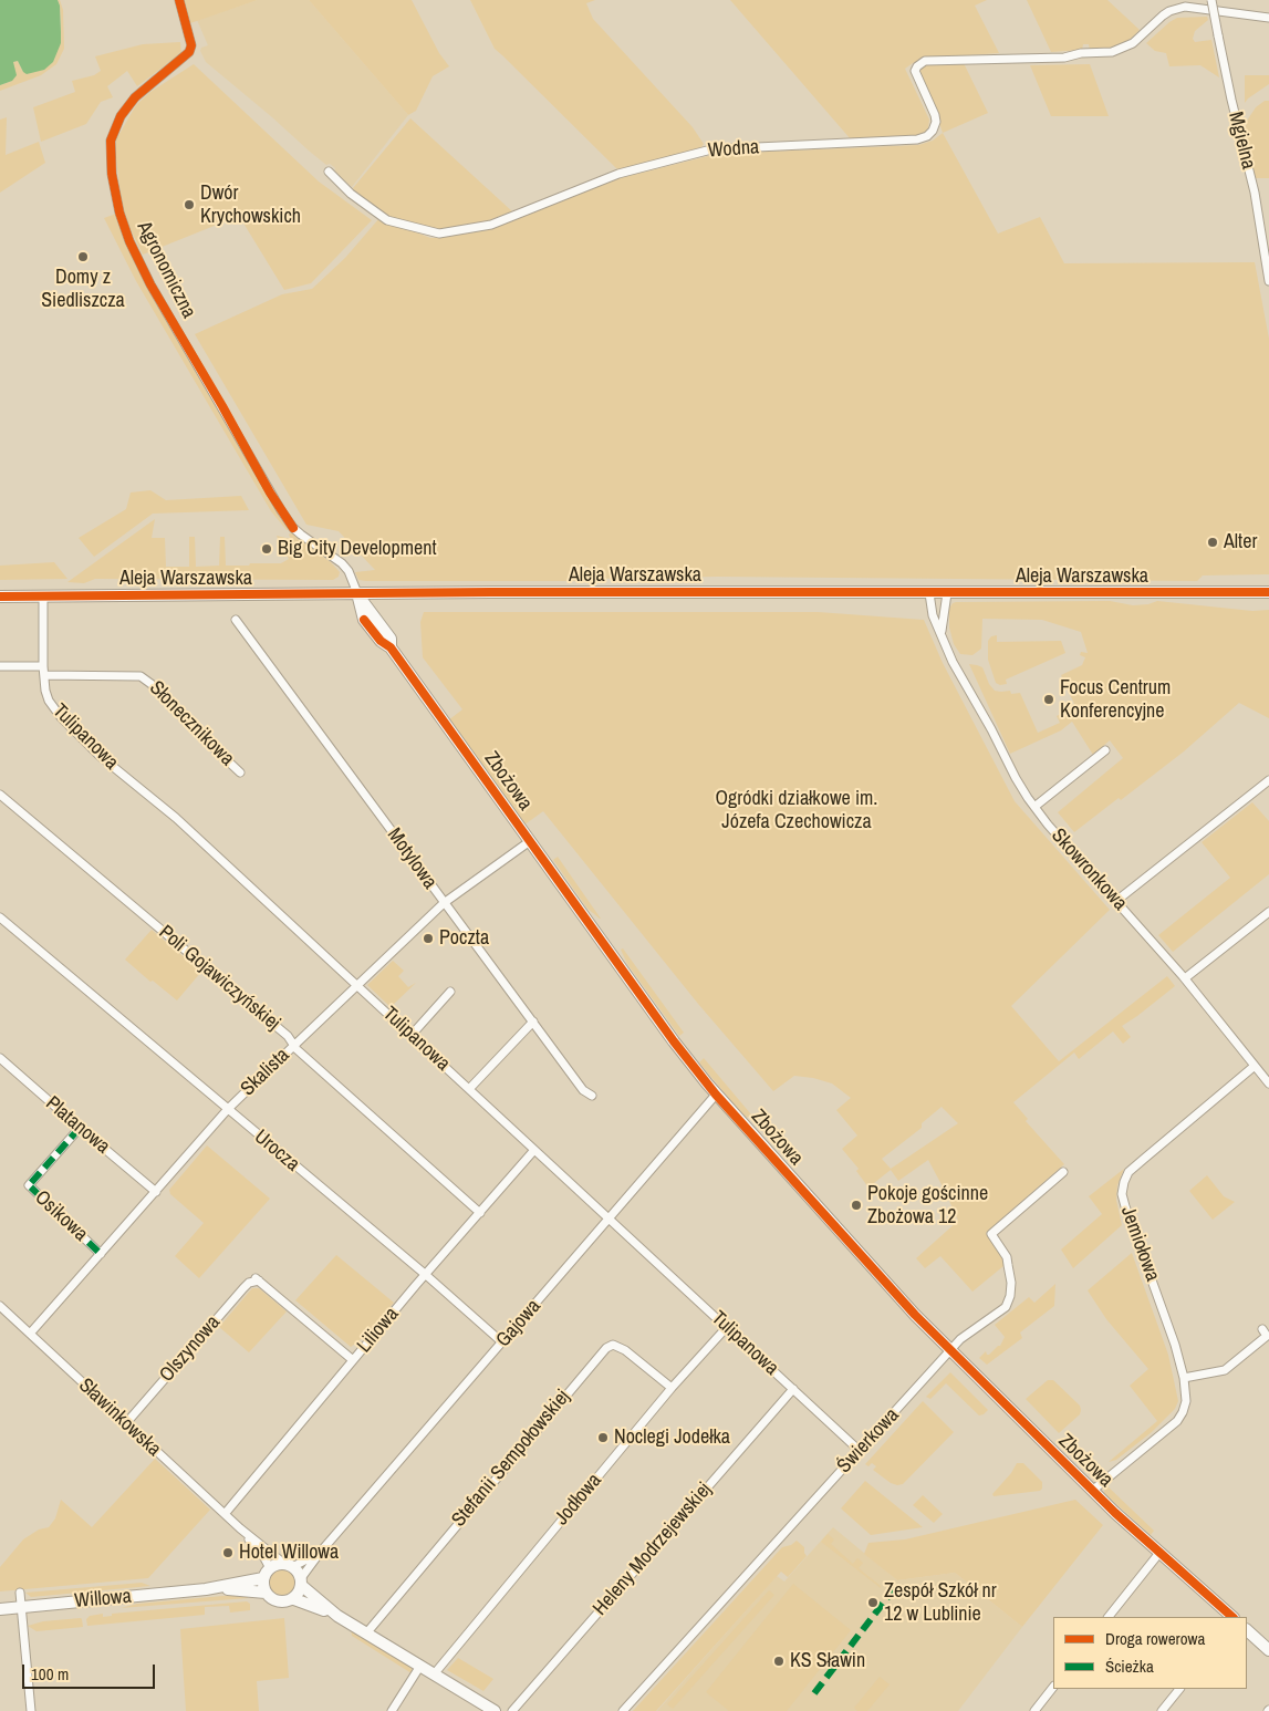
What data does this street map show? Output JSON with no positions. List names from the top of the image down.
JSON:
{
  "streets": {
    "street": [
      "Mgielna",
      "Wodna",
      "Agronomiczna",
      "Aleja Warszawska",
      "Słonecznikowa",
      "Tulipanowa",
      "Zbożowa",
      "Motylowa",
      "Skowronkowa",
      "Poli Gojawiczyńskiej",
      "Skalista",
      "Platanowa",
      "Urocza",
      "Osikowa",
      "Jemiołowa",
      "Gajowa",
      "Liliowa",
      "Olszynowa",
      "Sławinkowska",
      "Świerkowa",
      "Stefanii Sempołowskiej",
      "Jodłowa",
      "Heleny Modrzejewskiej",
      "Willowa"
    ]
  },
  "crossings": [
    ["Agronomiczna", "Aleja Warszawska"],
    ["Agronomiczna", "Zbożowa"],
    ["Aleja Warszawska", "Tulipanowa"],
    ["Aleja Warszawska", "Zbożowa"],
    ["Aleja Warszawska", "Skowronkowa"],
    ["Słonecznikowa", "Tulipanowa"],
    ["Tulipanowa", "Skalista"],
    ["Tulipanowa", "Gajowa"],
    ["Tulipanowa", "Liliowa"],
    ["Tulipanowa", "Świerkowa"],
    ["Tulipanowa", "Jodłowa"],
    ["Tulipanowa", "Heleny Modrzejewskiej"],
    ["Zbożowa", "Skalista"],
    ["Zbożowa", "Jemiołowa"],
    ["Zbożowa", "Gajowa"],
    ["Zbożowa", "Świerkowa"],
    ["Motylowa", "Skalista"],
    ["Skowronkowa", "Jemiołowa"],
    ["Poli Gojawiczyńskiej", "Skalista"],
    ["Poli Gojawiczyńskiej", "Liliowa"],
    ["Skalista", "Platanowa"],
    ["Skalista", "Urocza"],
    ["Skalista", "Osikowa"],
    ["Skalista", "Sławinkowska"],
    ["Platanowa", "Osikowa"],
    ["Urocza", "Gajowa"],
    ["Urocza", "Liliowa"],
    ["Gajowa", "Sławinkowska"],
    ["Gajowa", "Willowa"],
    ["Liliowa", "Olszynowa"],
    ["Liliowa", "Sławinkowska"],
    ["Olszynowa", "Sławinkowska"],
    ["Sławinkowska", "Willowa"],
    ["Stefanii Sempołowskiej", "Jodłowa"]
  ],
  "parks": ["Ogródki działkowe im. Józefa Czechowicza"],
  "places": [
    "Dwór Krychowskich",
    "Domy z Siedliszcza",
    "Alter",
    "Big City Development",
    "Focus Centrum Konferencyjne",
    "Poczta",
    "Pokoje gościnne Zbożowa 12",
    "Noclegi Jodełka",
    "Hotel Willowa",
    "Zespół Szkół nr 12 w Lublinie",
    "KS Sławin"
  ],
  "legend": ["Droga rowerowa", "Ścieżka"],
  "scale_bar": "100 m"
}
